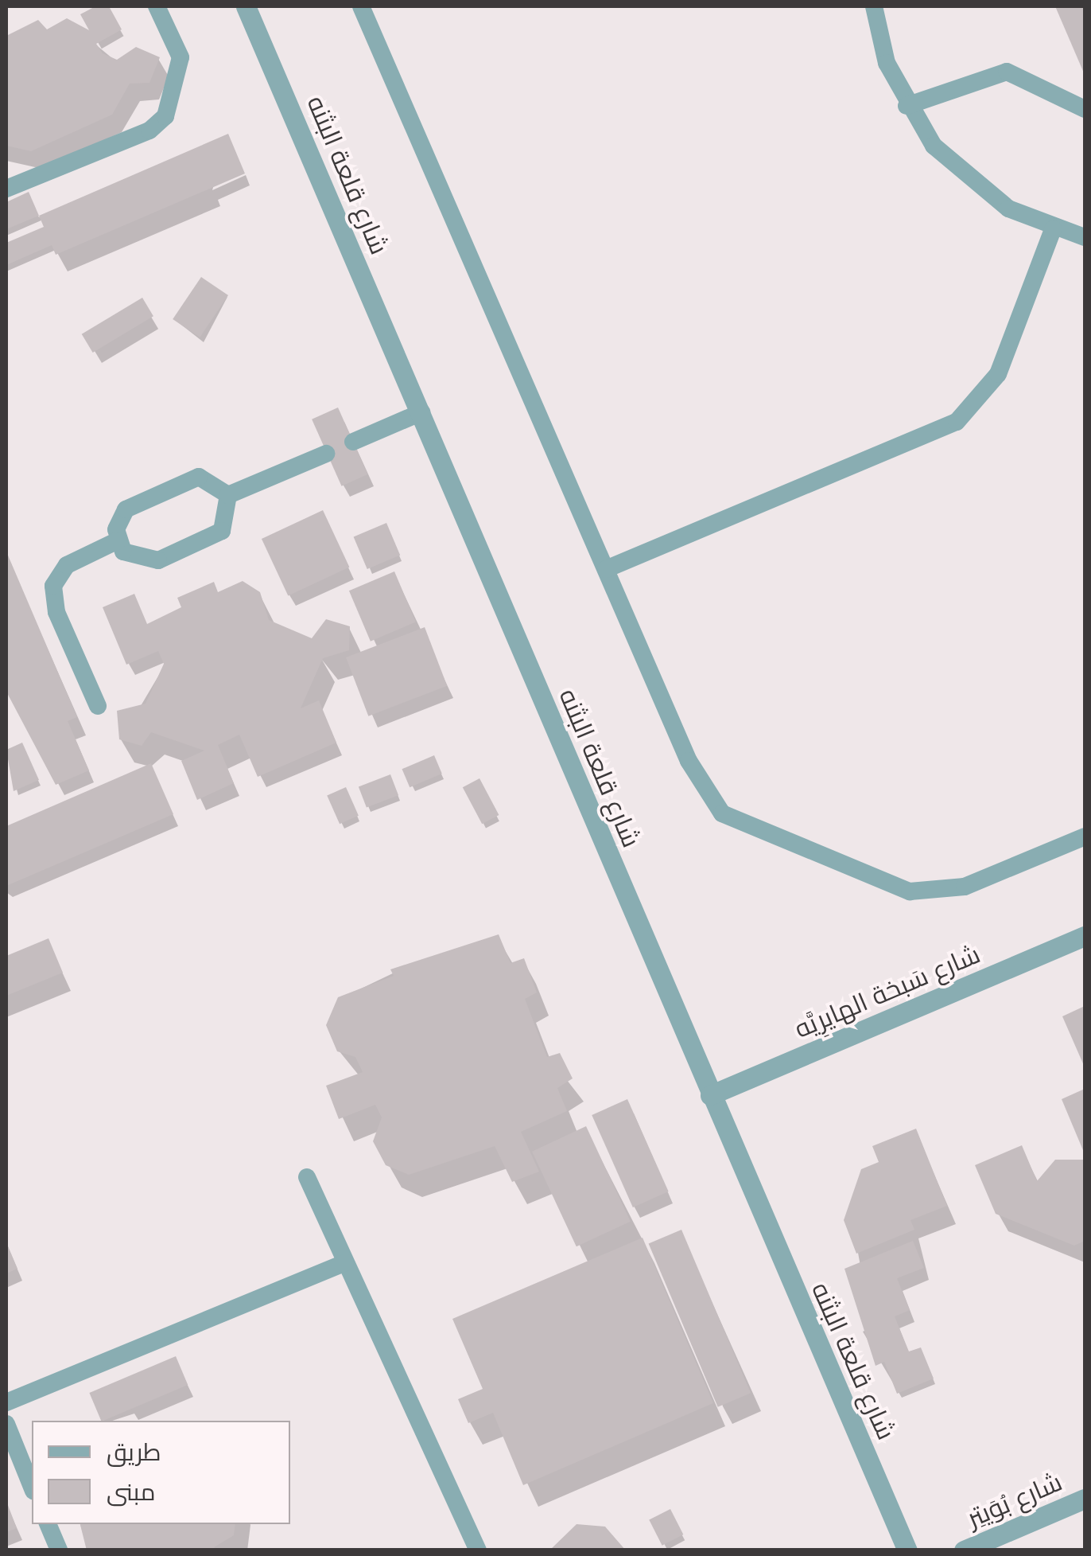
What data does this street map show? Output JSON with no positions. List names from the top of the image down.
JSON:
{
  "streets": {
    "street": ["شارع قلعة البثنه", "شارع سَبخة الهايرِيَّه", "شارع بُوَيتِر"]
  },
  "crossings": [
    ["شارع قلعة البثنه", "شارع سَبخة الهايرِيَّه"]
  ],
  "legend": ["طريق", "مبنى"]
}
